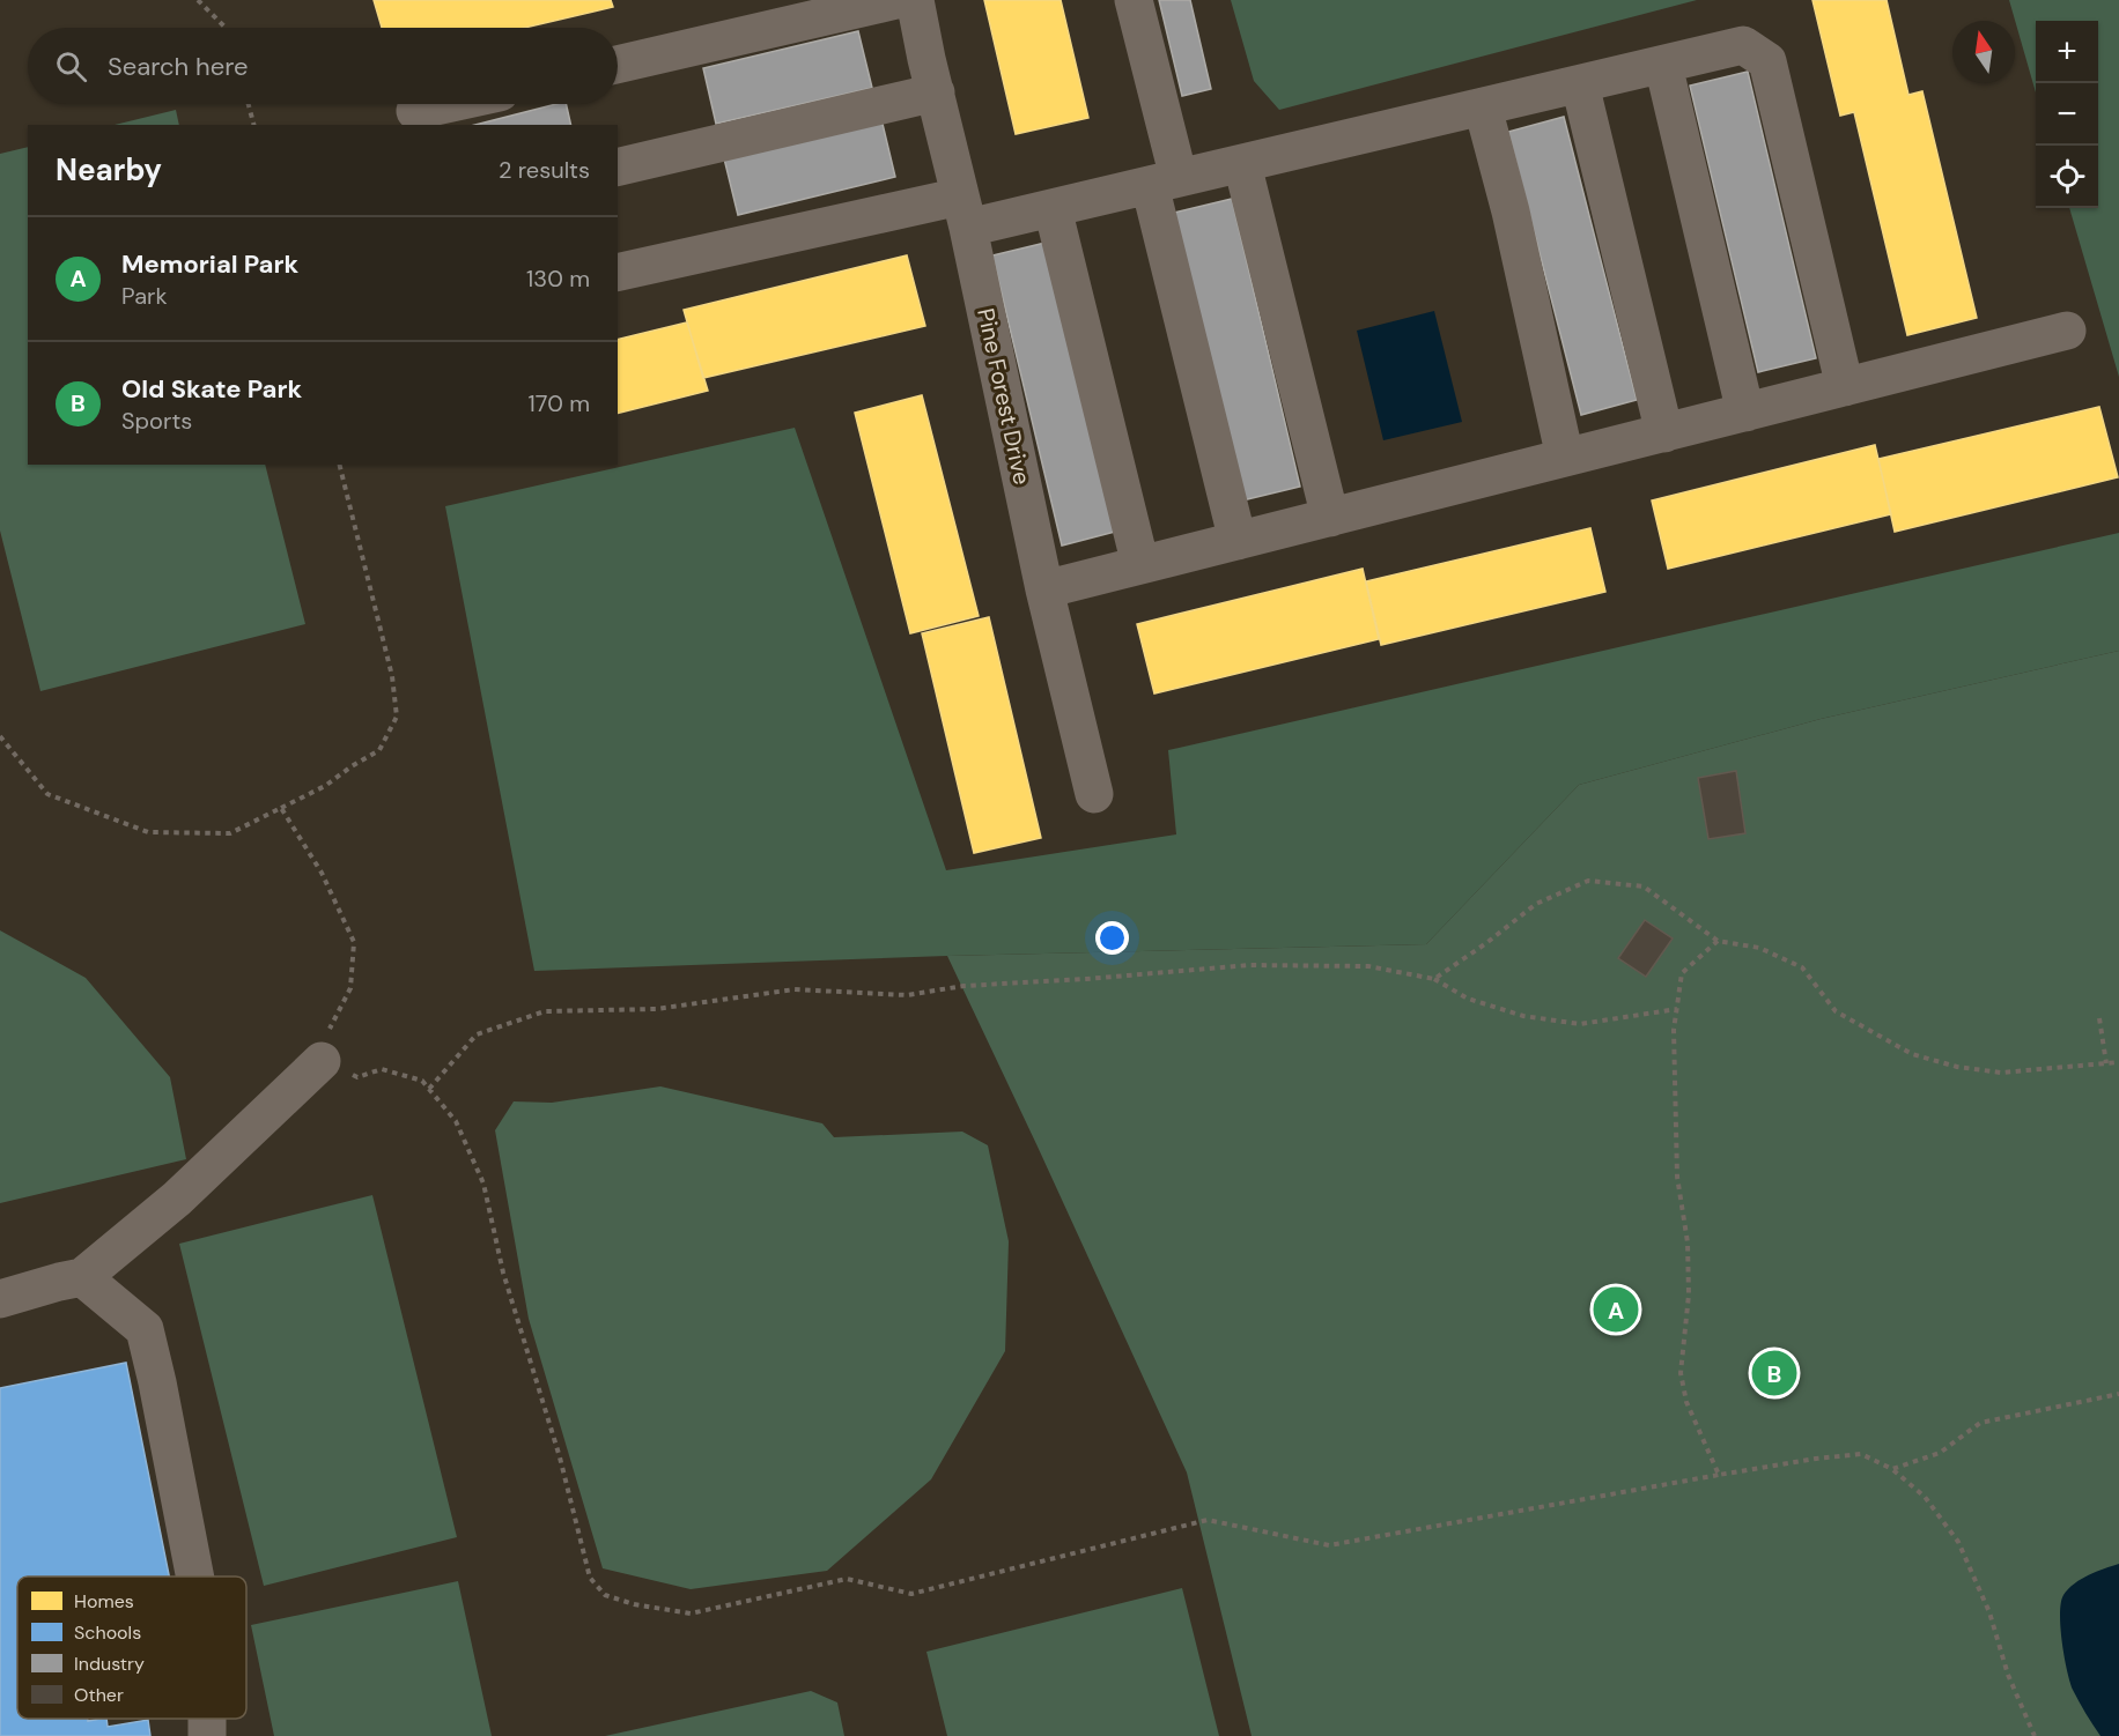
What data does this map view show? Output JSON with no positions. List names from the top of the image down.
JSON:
{
  "streets": {
    "street": ["Pine Forest Drive"]
  },
  "legend": [
    "Homes",
    "Schools",
    "Industry",
    "Other"
  ],
  "north": "top",
  "page": {
    "map_buttons": ["+", "−"],
    "search": "Search here",
    "heading": ["Nearby", "2 results"],
    "list": [
      {
        "mark": "A",
        "name": "Memorial Park",
        "note": "Park",
        "value": "130 m"
      },
      {
        "mark": "B",
        "name": "Old Skate Park",
        "note": "Sports",
        "value": "170 m"
      }
    ],
    "pins": ["A", "B"]
  }
}
